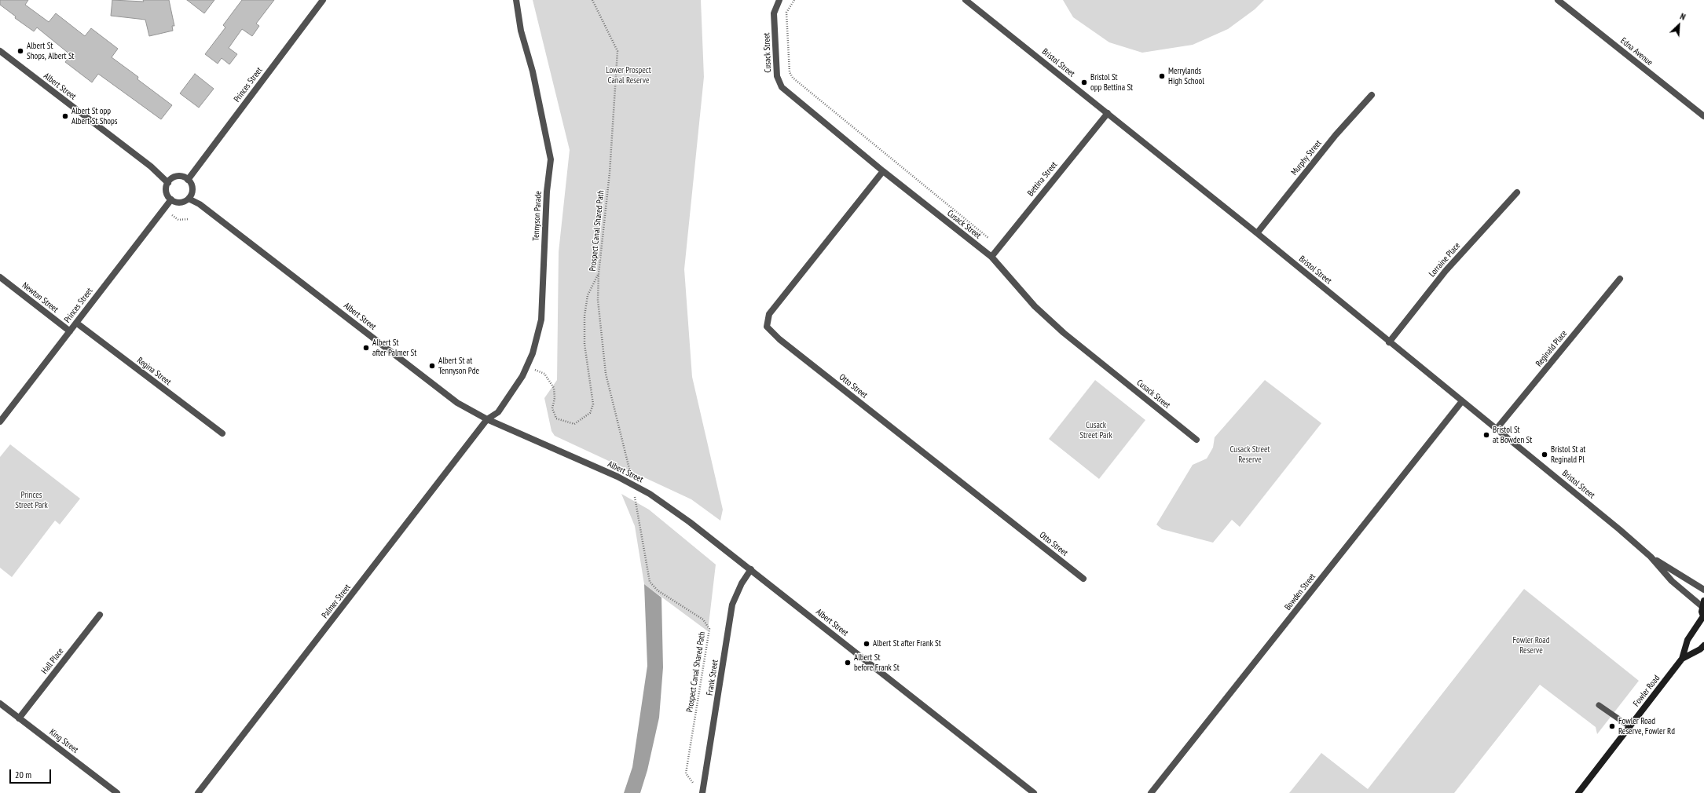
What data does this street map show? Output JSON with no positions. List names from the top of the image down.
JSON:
{
  "streets": {
    "main road": ["Fowler Road"],
    "street": [
      "Edna Avenue",
      "Cusack Street",
      "Bristol Street",
      "Princes Street",
      "Albert Street",
      "Murphy Street",
      "Bettina Street",
      "Tennyson Parade",
      "Lorraine Place",
      "Newton Street",
      "Reginald Place",
      "Regina Street",
      "Otto Street",
      "Bowden Street",
      "Palmer Street",
      "Hall Place",
      "Frank Street",
      "King Street"
    ],
    "path": ["Prospect Canal Shared Path"]
  },
  "crossings": [
    ["Cusack Street", "Bettina Street"],
    ["Cusack Street", "Otto Street"],
    ["Bristol Street", "Murphy Street"],
    ["Bristol Street", "Bettina Street"],
    ["Bristol Street", "Lorraine Place"],
    ["Bristol Street", "Reginald Place"],
    ["Bristol Street", "Bowden Street"],
    ["Princes Street", "Albert Street"],
    ["Princes Street", "Newton Street"],
    ["Princes Street", "Regina Street"],
    ["Albert Street", "Tennyson Parade"],
    ["Albert Street", "Palmer Street"],
    ["Albert Street", "Frank Street"],
    ["Tennyson Parade", "Palmer Street"],
    ["Hall Place", "King Street"]
  ],
  "parks": [
    "Lower Prospect Canal Reserve",
    "Cusack Street Park",
    "Cusack Street Reserve",
    "Princes Street Park",
    "Fowler Road Reserve"
  ],
  "places": [
    "Albert St Shops, Albert St",
    "Merrylands High School",
    "Bristol St opp Bettina St",
    "Albert St opp Albert St Shops",
    "Albert St after Palmer St",
    "Albert St at Tennyson Pde",
    "Bristol St at Bowden St",
    "Bristol St at Reginald Pl",
    "Albert St after Frank St",
    "Albert St before Frank St",
    "Fowler Road Reserve, Fowler Rd"
  ],
  "scale_bar": "20 m",
  "north": "top right"
}
